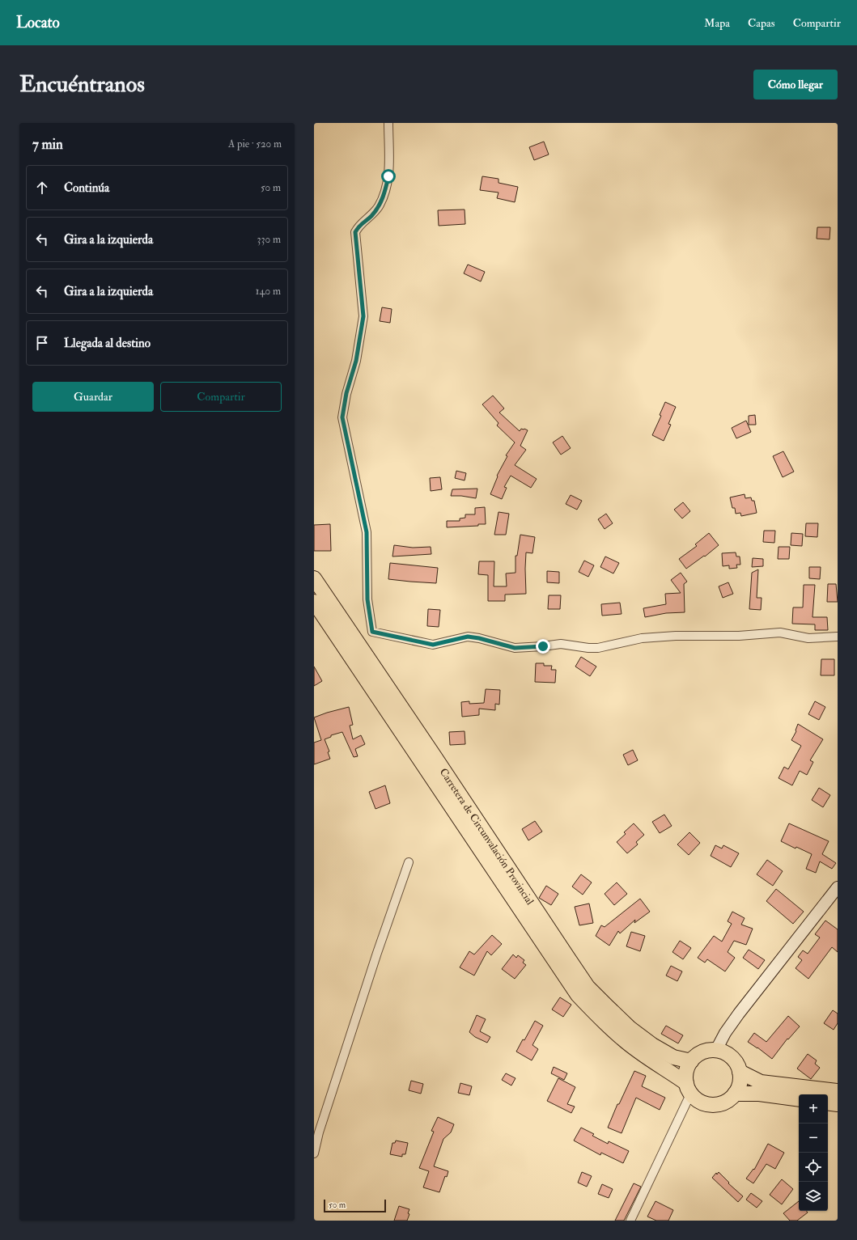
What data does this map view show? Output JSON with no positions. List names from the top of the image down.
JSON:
{
  "streets": {
    "highway": ["Carretera de Circunvalación Provincial"]
  },
  "scale_bar": "50 m",
  "page": {
    "header": "Locato",
    "nav": ["Mapa", "Capas", "Compartir"],
    "buttons": [
      "Cómo llegar",
      ["Guardar", "Compartir"]
    ],
    "title": "Encuéntranos",
    "heading": ["7 min", "A pie · 520 m"],
    "list": [
      ["Continúa", "50 m"],
      ["Gira a la izquierda", "330 m"],
      ["Gira a la izquierda", "140 m"],
      "Llegada al destino"
    ],
    "map_buttons": ["+", "−"],
    "scale": "50 m"
  }
}
